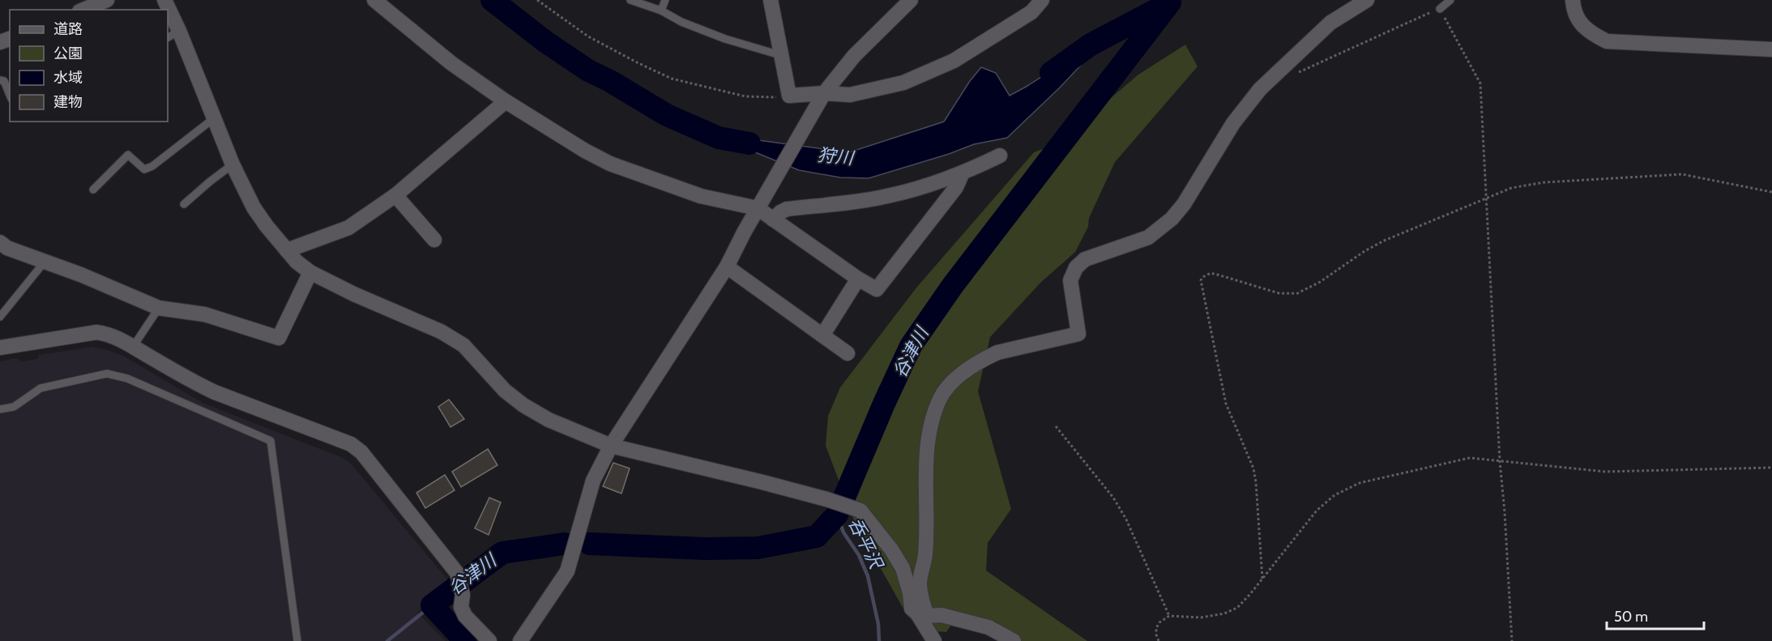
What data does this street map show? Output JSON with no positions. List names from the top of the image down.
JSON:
{
  "water": ["狩川", "谷津川", "呑平沢"],
  "legend": [
    "道路",
    "公園",
    "水域",
    "建物"
  ],
  "scale_bar": "50 m"
}
